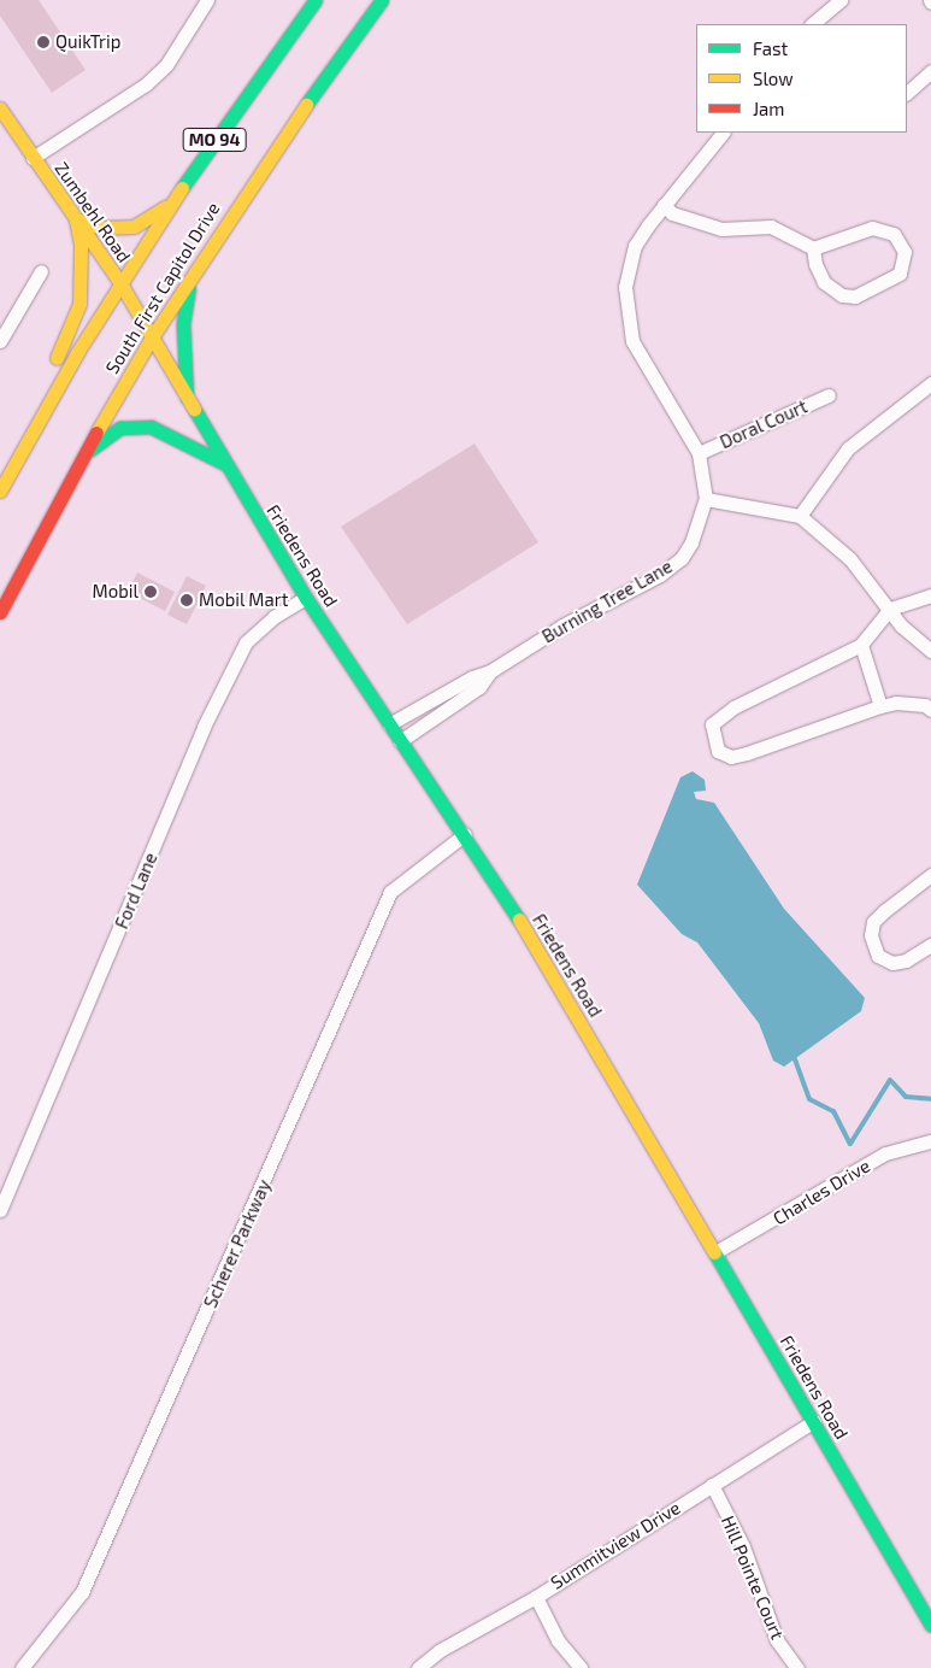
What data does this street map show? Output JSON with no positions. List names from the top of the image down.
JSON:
{
  "streets": {
    "main road": [
      "MO 94",
      "Zumbehl Road",
      "South First Capitol Drive",
      "Friedens Road"
    ],
    "street": [
      "Doral Court",
      "Burning Tree Lane",
      "Ford Lane",
      "Charles Drive",
      "Scherer Parkway",
      "Summitview Drive",
      "Hill Pointe Court"
    ]
  },
  "crossings": [
    ["Zumbehl Road", "South First Capitol Drive"],
    ["Zumbehl Road", "Friedens Road"],
    ["South First Capitol Drive", "Friedens Road"],
    ["Doral Court", "Burning Tree Lane"],
    ["Friedens Road", "Burning Tree Lane"],
    ["Friedens Road", "Ford Lane"],
    ["Friedens Road", "Charles Drive"],
    ["Friedens Road", "Scherer Parkway"],
    ["Friedens Road", "Summitview Drive"],
    ["Summitview Drive", "Hill Pointe Court"]
  ],
  "places": ["QuikTrip", "Mobil", "Mobil Mart"],
  "legend": ["Fast", "Slow", "Jam"]
}
